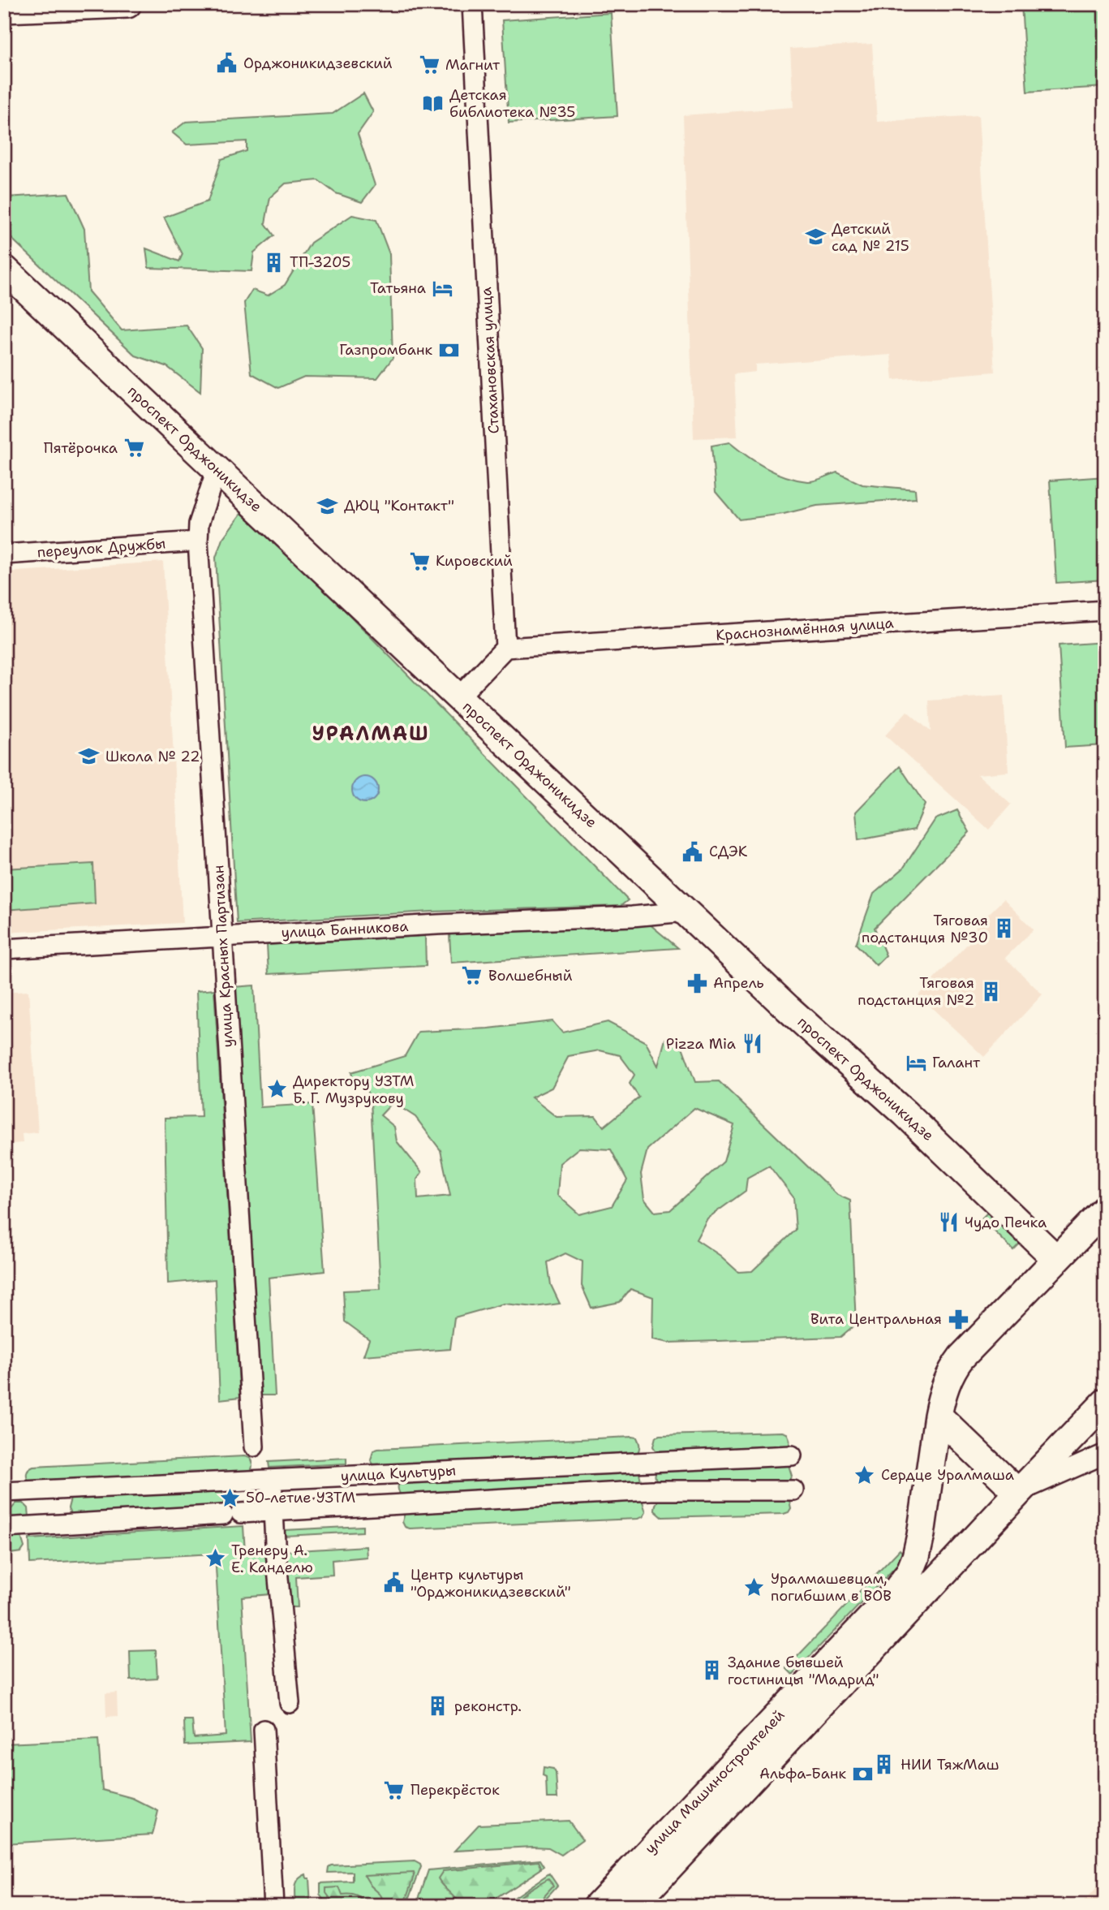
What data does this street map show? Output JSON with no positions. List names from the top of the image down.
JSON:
{
  "streets": {
    "main road": ["проспект Орджоникидзе", "улица Машиностроителей"],
    "street": [
      "Стахановская улица",
      "переулок Дружбы",
      "Краснознамённая улица",
      "улица Банникова",
      "улица Красных Партизан",
      "улица Культуры"
    ]
  },
  "crossings": [
    ["Стахановская улица", "Краснознамённая улица"],
    ["проспект Орджоникидзе", "улица Банникова"],
    ["проспект Орджоникидзе", "улица Красных Партизан"],
    ["проспект Орджоникидзе", "улица Машиностроителей"],
    ["переулок Дружбы", "улица Красных Партизан"],
    ["улица Банникова", "улица Красных Партизан"]
  ],
  "districts": ["УРАЛМАШ"],
  "places": {
    "public building": ["Орджоникидзевский", "СДЭК", "Центр культуры \"Орджоникидзевский\""],
    "supermarket": [
      "Магнит",
      "Пятёрочка",
      "Кировский",
      "Волшебный",
      "Перекрёсток"
    ],
    "library": ["Детская библиотека №35"],
    "school or university": ["Детский сад № 215", "ДЮЦ \"Контакт\"", "Школа № 22"],
    "building": [
      "ТП-3205",
      "Тяговая подстанция №30",
      "Тяговая подстанция №2",
      "Здание бывшей гостиницы \"Мадрид\"",
      "реконстр.",
      "НИИ ТяжМаш"
    ],
    "hotel": ["Татьяна", "Галант"],
    "bank": ["Газпромбанк", "Альфа-Банк"],
    "pharmacy": ["Апрель", "Вита Центральная"],
    "restaurant": ["Pizza Mia", "Чудо Печка"],
    "place": [
      "Директору УЗТМ Б. Г. Музрукову",
      "Сердце Уралмаша",
      "50-летие УЗТМ",
      "Тренеру А. Е. Канделю",
      "Уралмашевцам, погибшим в ВОВ"
    ]
  }
}
